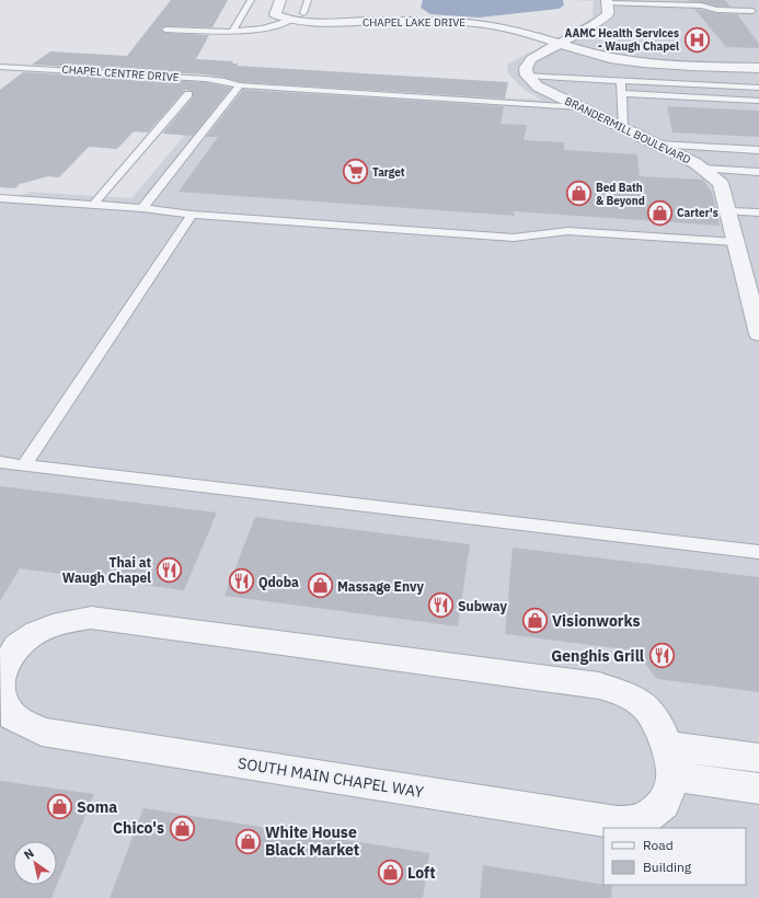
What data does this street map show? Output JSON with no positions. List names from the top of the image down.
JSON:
{
  "streets": {
    "street": ["CHAPEL LAKE DRIVE", "BRANDERMILL BOULEVARD", "SOUTH MAIN CHAPEL WAY"],
    "lane": ["CHAPEL CENTRE DRIVE"]
  },
  "crossings": [
    ["CHAPEL CENTRE DRIVE", "BRANDERMILL BOULEVARD"]
  ],
  "places": {
    "hospital": ["AAMC Health Services - Waugh Chapel"],
    "supermarket": ["Target"],
    "shop": [
      "Bed Bath & Beyond",
      "Carter's",
      "Massage Envy",
      "Visionworks",
      "Soma",
      "Chico's",
      "White House Black Market",
      "Loft"
    ],
    "restaurant": [
      "Thai at Waugh Chapel",
      "Qdoba",
      "Subway",
      "Genghis Grill"
    ]
  },
  "legend": ["Road", "Building"],
  "north": "top left"
}
